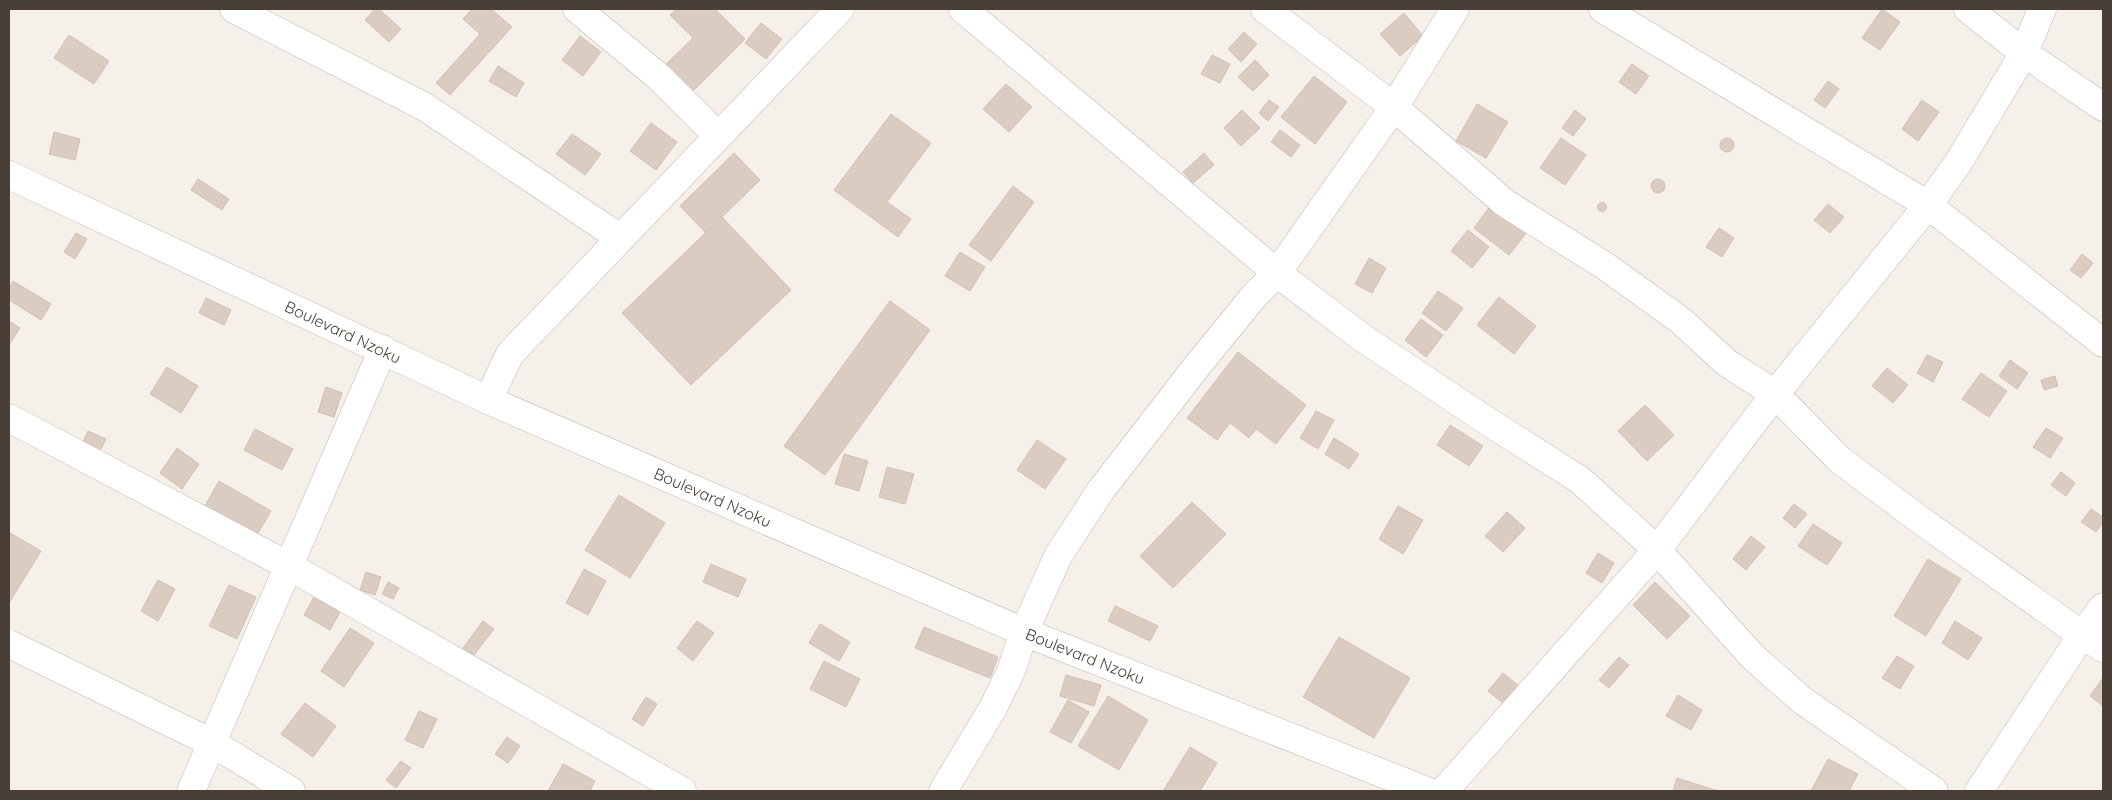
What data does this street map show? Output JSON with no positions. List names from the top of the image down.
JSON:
{
  "streets": {
    "street": ["Boulevard Nzoku"]
  }
}
